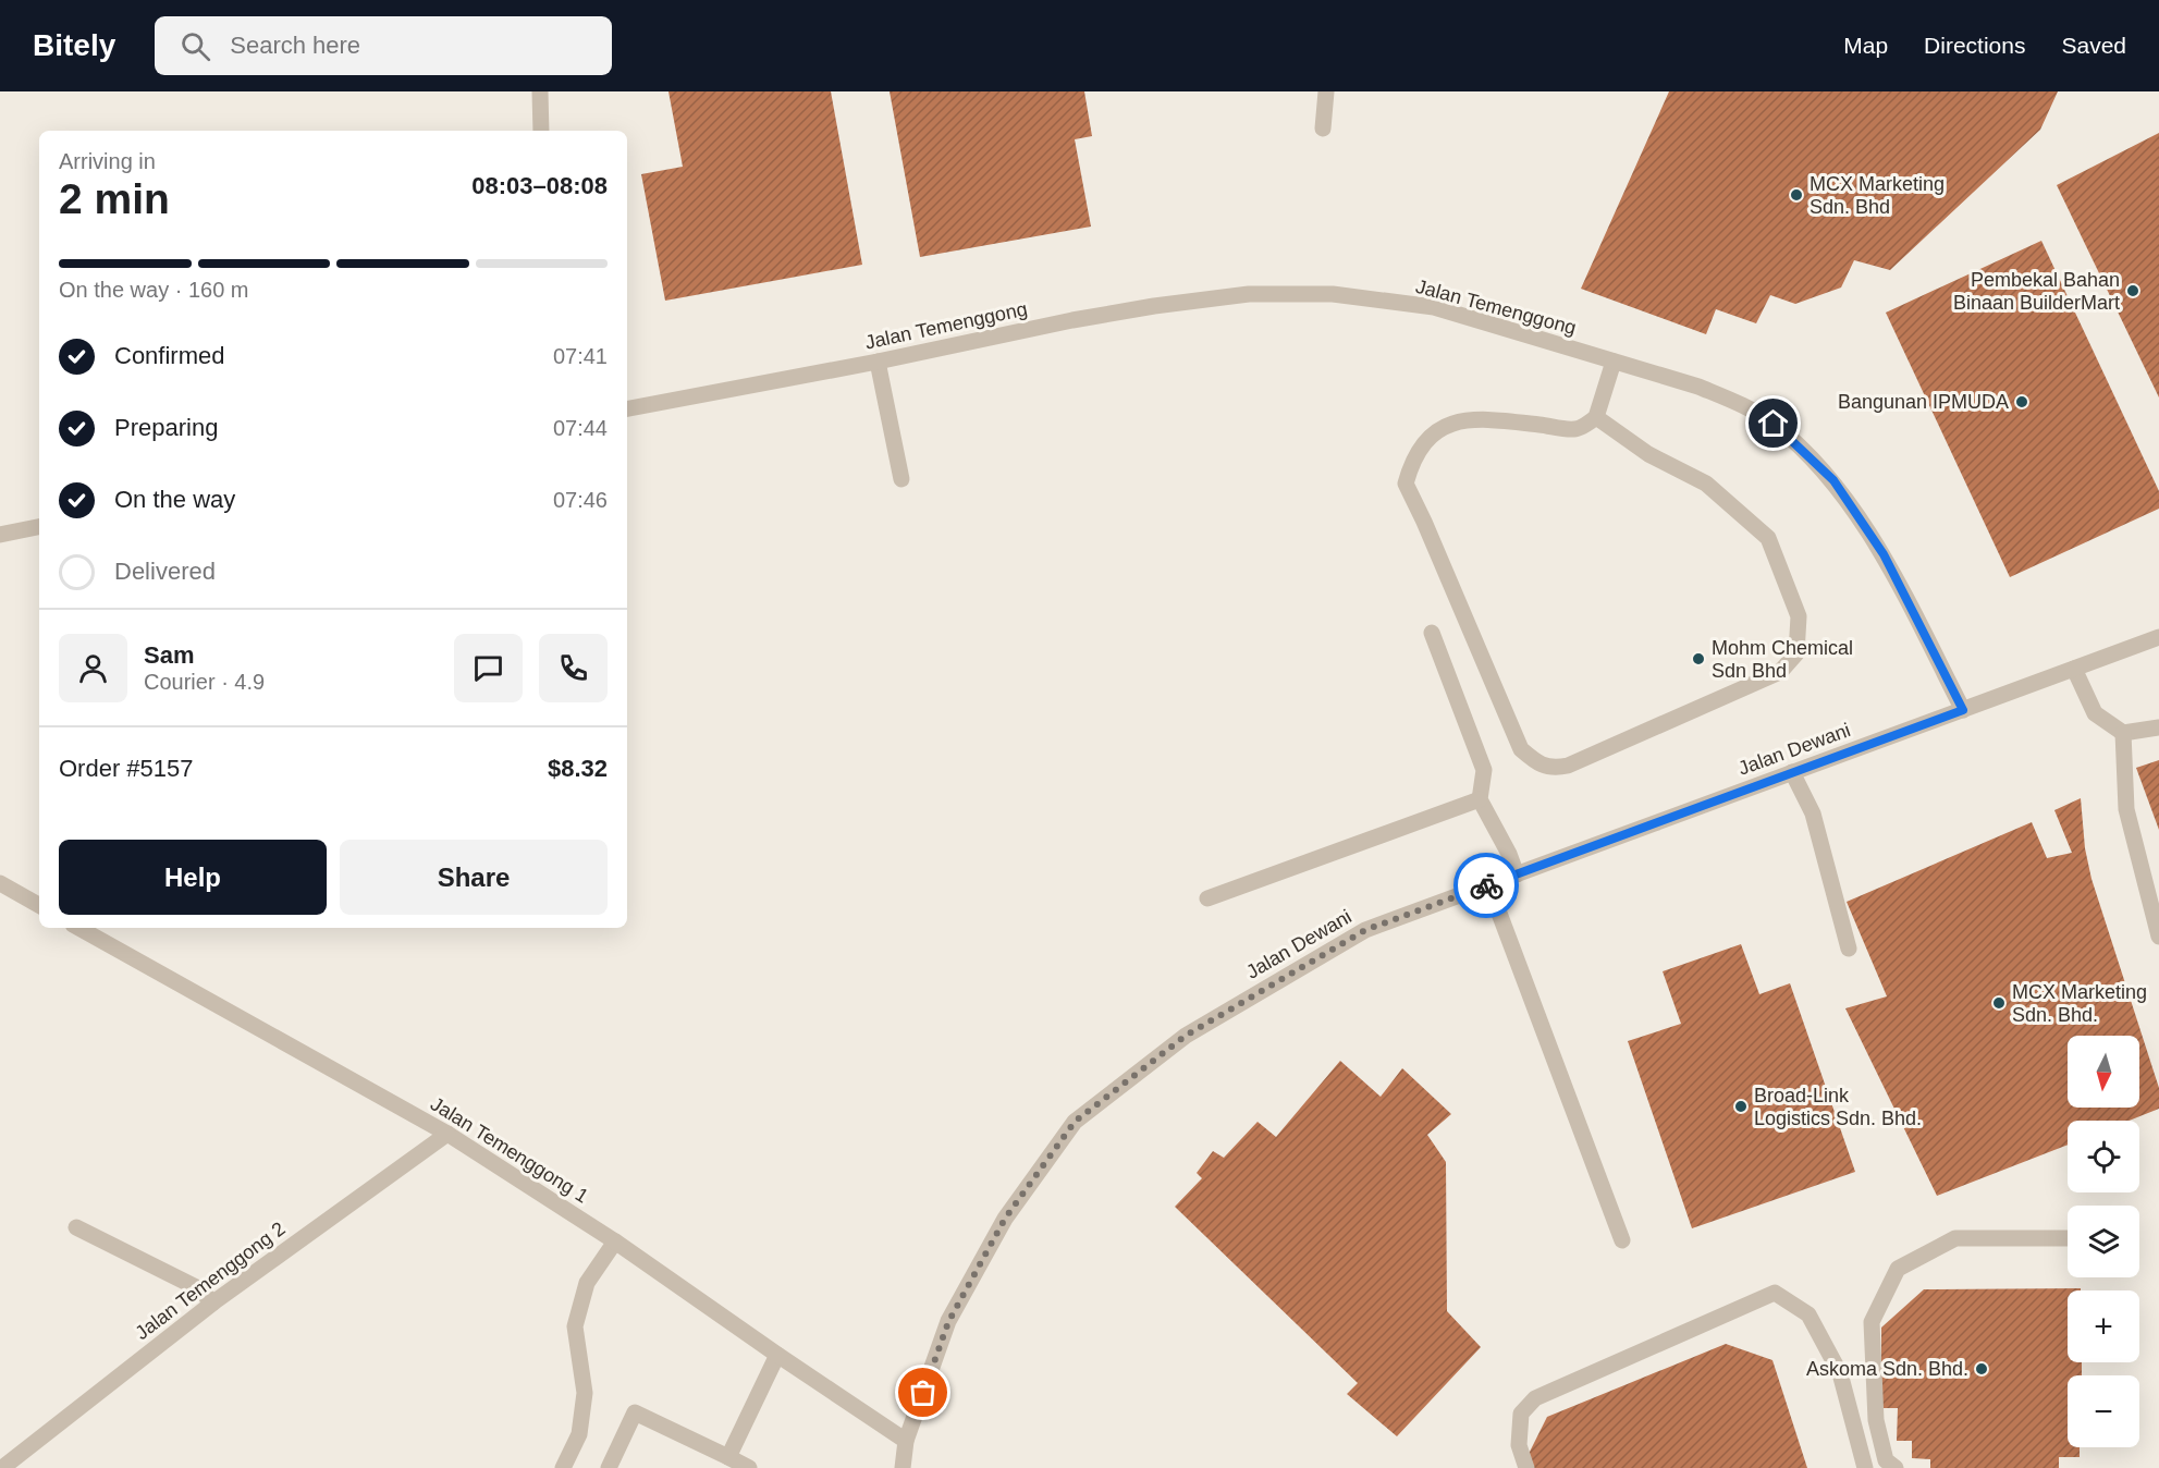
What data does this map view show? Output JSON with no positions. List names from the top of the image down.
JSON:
{
  "streets": {
    "street": [
      "Jalan Temenggong",
      "Jalan Dewani",
      "Jalan Temenggong 1",
      "Jalan Temenggong 2"
    ]
  },
  "crossings": [
    ["Jalan Temenggong", "Jalan Dewani"],
    ["Jalan Dewani", "Jalan Temenggong 1"],
    ["Jalan Temenggong 1", "Jalan Temenggong 2"]
  ],
  "places": [
    "MCX Marketing Sdn. Bhd",
    "Pembekal Bahan Binaan BuilderMart",
    "Bangunan IPMUDA",
    "Mohm Chemical Sdn Bhd",
    "MCX Marketing Sdn. Bhd.",
    "Broad-Link Logistics Sdn. Bhd.",
    "Askoma Sdn. Bhd."
  ],
  "north": "bottom",
  "page": {
    "header": "Bitely",
    "search": "Search here",
    "nav": ["Map", "Directions", "Saved"],
    "heading": ["2 min", "Arriving in", "08:03–08:08"],
    "panel": [
      "Sam",
      "Courier · 4.9",
      "Order #5157",
      "$8.32"
    ],
    "bar": "On the way · 160 m",
    "list": [
      ["Confirmed", "07:41"],
      ["Preparing", "07:44"],
      ["On the way", "07:46"],
      "Delivered"
    ],
    "buttons": ["Help", "Share"],
    "map_buttons": ["+", "−"]
  }
}
